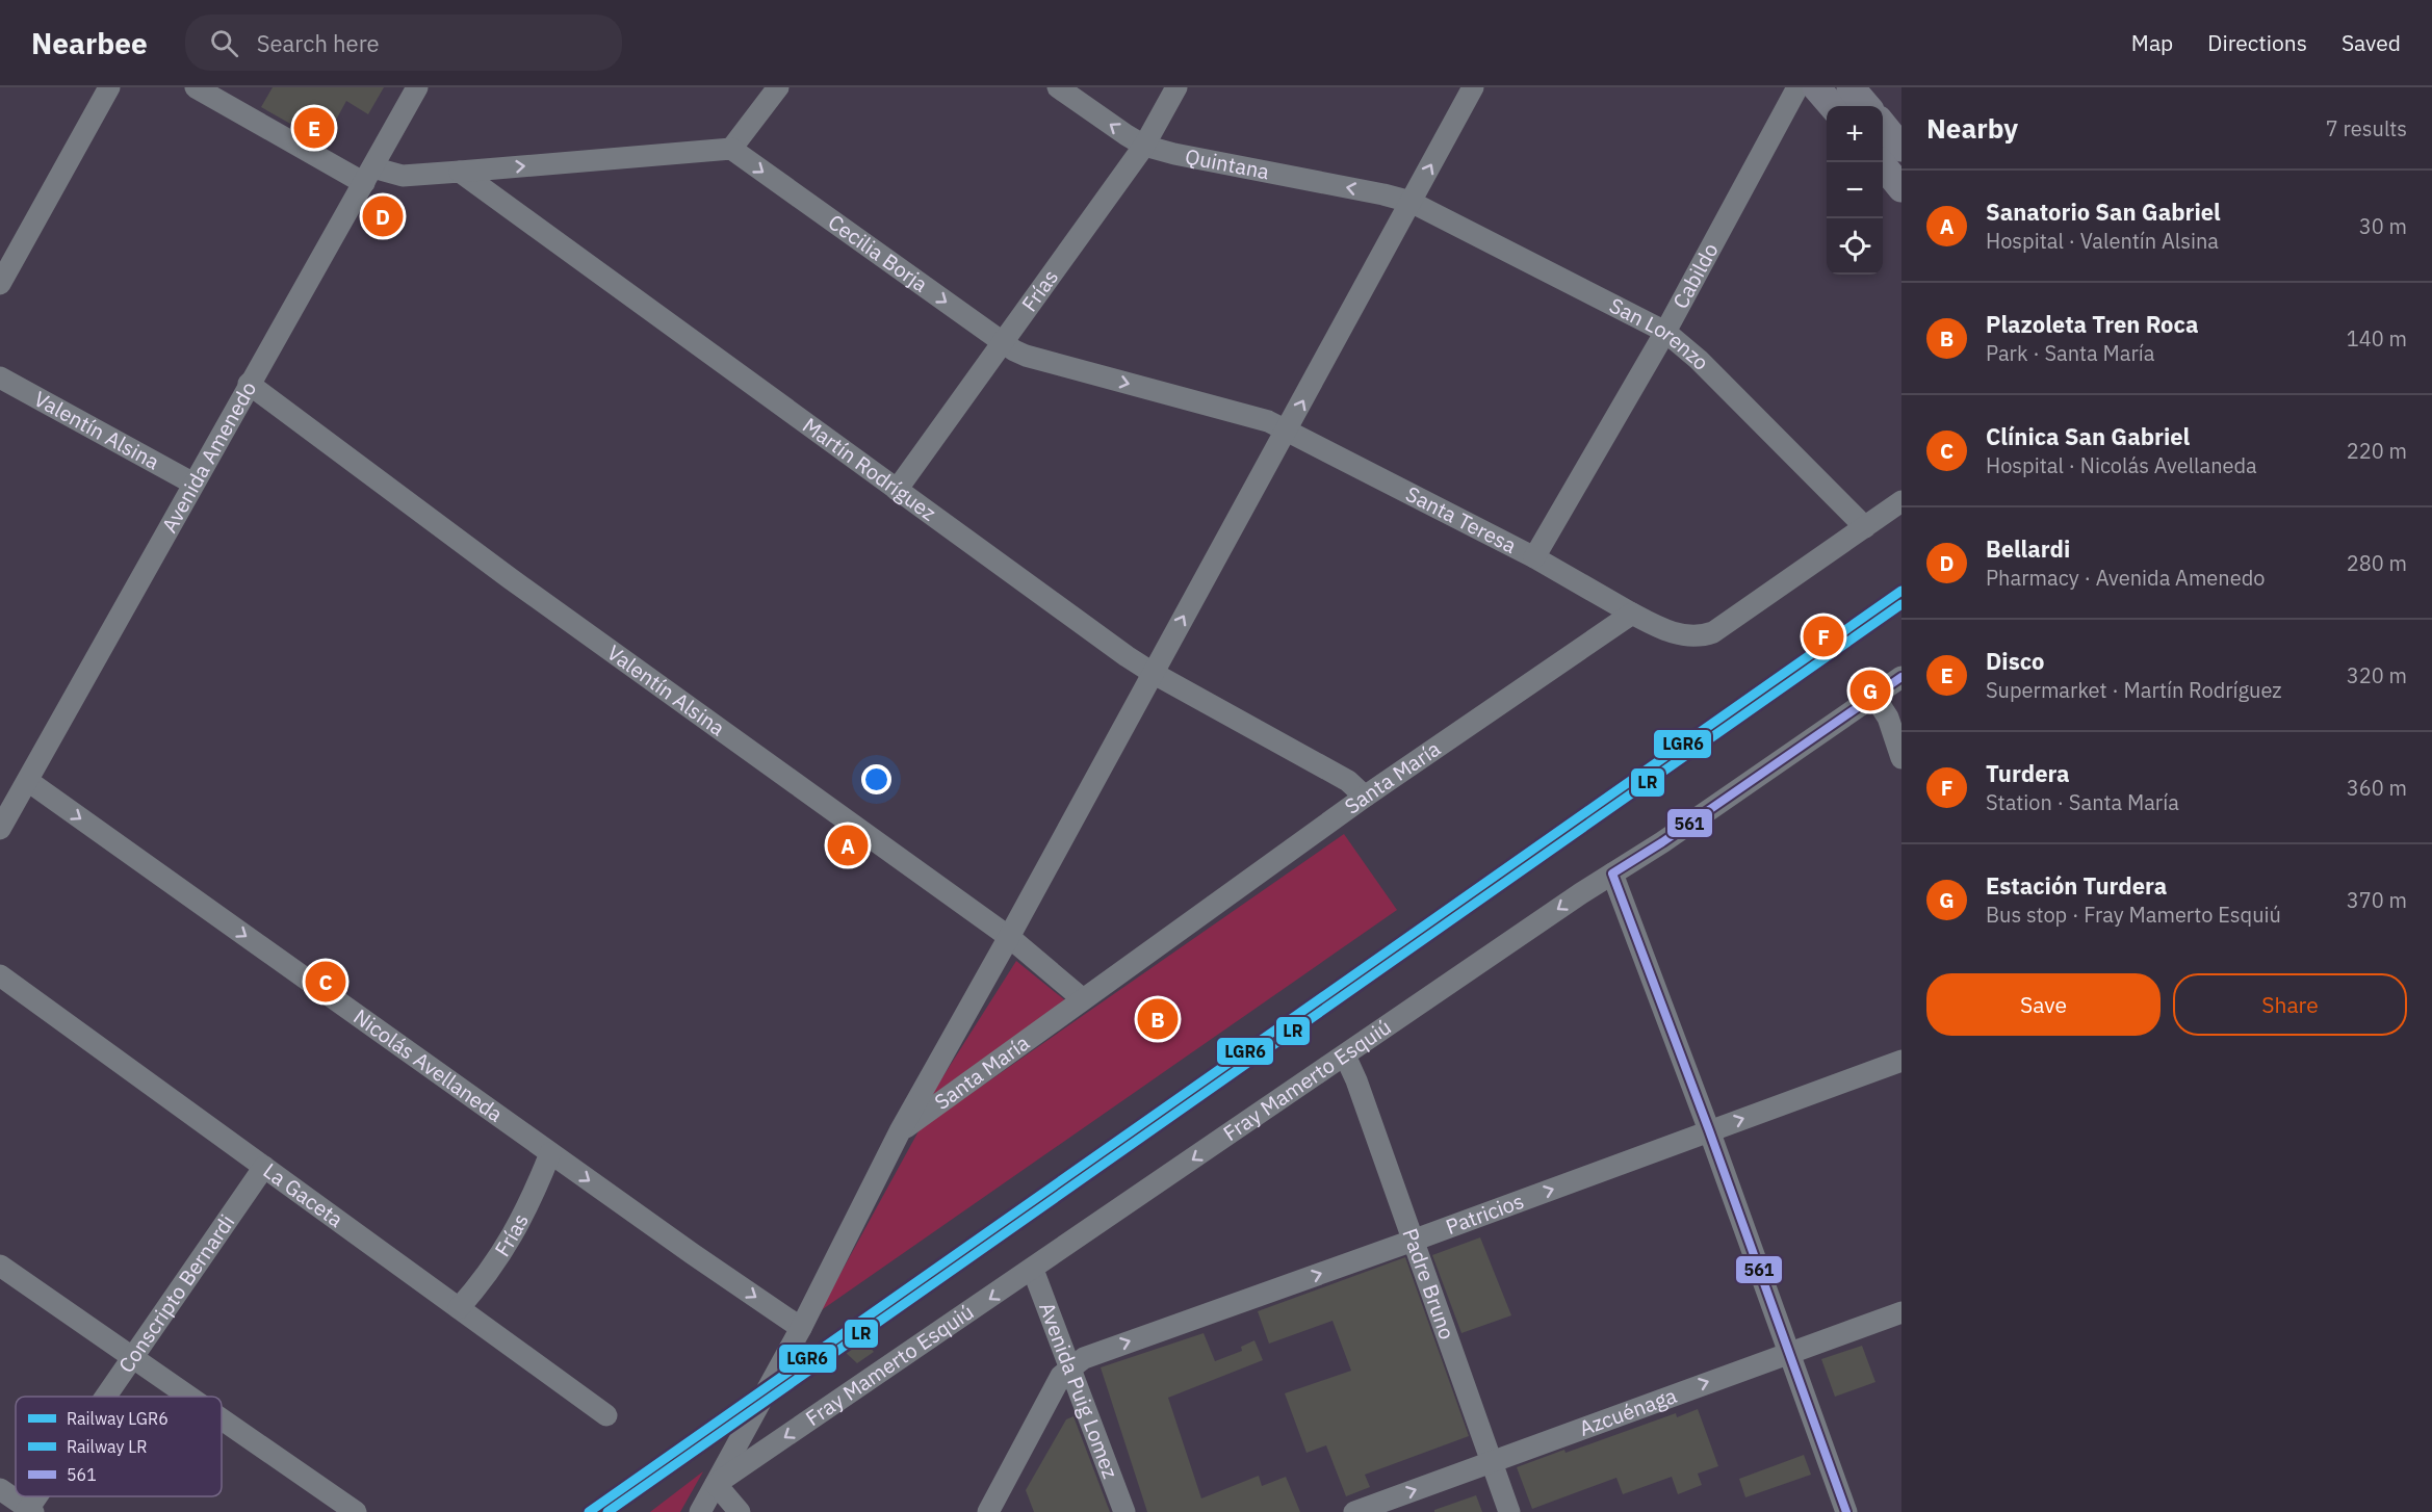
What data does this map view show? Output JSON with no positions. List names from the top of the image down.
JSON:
{
  "streets": {
    "street": [
      "Quintana",
      "Cecilia Borja",
      "Cabildo",
      "Frías",
      "San Lorenzo",
      "Valentín Alsina",
      "Avenida Amenedo",
      "Martín Rodríguez",
      "Santa Teresa",
      "Santa María",
      "Nicolás Avellaneda",
      "Fray Mamerto Esquiú",
      "La Gaceta",
      "Patricios",
      "Padre Bruno",
      "Conscripto Bernardi",
      "Avenida Puig Lomez",
      "Azcuénaga"
    ]
  },
  "crossings": [
    ["Quintana", "Frías"],
    ["Quintana", "San Lorenzo"],
    ["Cecilia Borja", "Frías"],
    ["Cecilia Borja", "Santa Teresa"],
    ["Cabildo", "San Lorenzo"],
    ["Cabildo", "Santa Teresa"],
    ["Frías", "Martín Rodríguez"],
    ["Frías", "Nicolás Avellaneda"],
    ["Frías", "La Gaceta"],
    ["Valentín Alsina", "Avenida Amenedo"],
    ["Valentín Alsina", "Santa María"],
    ["Avenida Amenedo", "Nicolás Avellaneda"],
    ["Martín Rodríguez", "Santa María"],
    ["Santa Teresa", "Santa María"],
    ["Fray Mamerto Esquiú", "Padre Bruno"],
    ["Fray Mamerto Esquiú", "Avenida Puig Lomez"],
    ["La Gaceta", "Conscripto Bernardi"],
    ["Patricios", "Padre Bruno"],
    ["Patricios", "Avenida Puig Lomez"],
    ["Padre Bruno", "Azcuénaga"]
  ],
  "one_way": [
    "Quintana",
    "Cecilia Borja",
    "Nicolás Avellaneda",
    "Fray Mamerto Esquiú",
    "Patricios",
    "Azcuénaga"
  ],
  "lines": ["rail line LGR6", "rail line LR", "transit line 561"],
  "legend": ["Railway LGR6", "Railway LR", "561"],
  "page": {
    "header": "Nearbee",
    "search": "Search here",
    "nav": ["Map", "Directions", "Saved"],
    "heading": ["Nearby", "7 results"],
    "pins": [
      "E",
      "D",
      "F",
      "G",
      "A",
      "C",
      "B"
    ],
    "map_buttons": ["+", "−"],
    "list": [
      {
        "mark": "A",
        "name": "Sanatorio San Gabriel",
        "note": "Hospital · Valentín Alsina",
        "value": "30 m"
      },
      {
        "mark": "B",
        "name": "Plazoleta Tren Roca",
        "note": "Park · Santa María",
        "value": "140 m"
      },
      {
        "mark": "C",
        "name": "Clínica San Gabriel",
        "note": "Hospital · Nicolás Avellaneda",
        "value": "220 m"
      },
      {
        "mark": "D",
        "name": "Bellardi",
        "note": "Pharmacy · Avenida Amenedo",
        "value": "280 m"
      },
      {
        "mark": "E",
        "name": "Disco",
        "note": "Supermarket · Martín Rodríguez",
        "value": "320 m"
      },
      {
        "mark": "F",
        "name": "Turdera",
        "note": "Station · Santa María",
        "value": "360 m"
      },
      {
        "mark": "G",
        "name": "Estación Turdera",
        "note": "Bus stop · Fray Mamerto Esquiú",
        "value": "370 m"
      }
    ],
    "buttons": ["Save", "Share"]
  }
}
